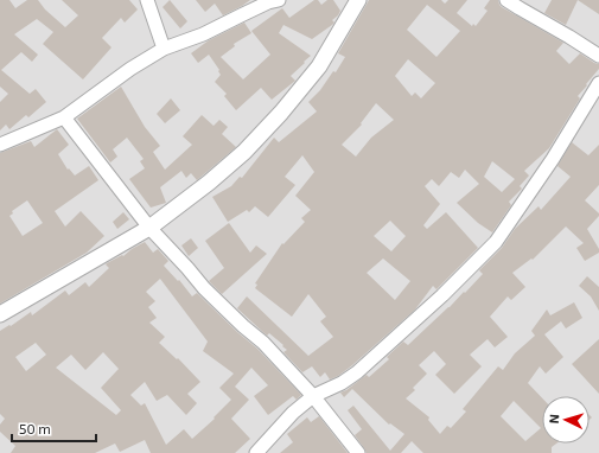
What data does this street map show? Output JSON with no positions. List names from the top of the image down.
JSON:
{
  "scale_bar": "50 m",
  "north": "left"
}
